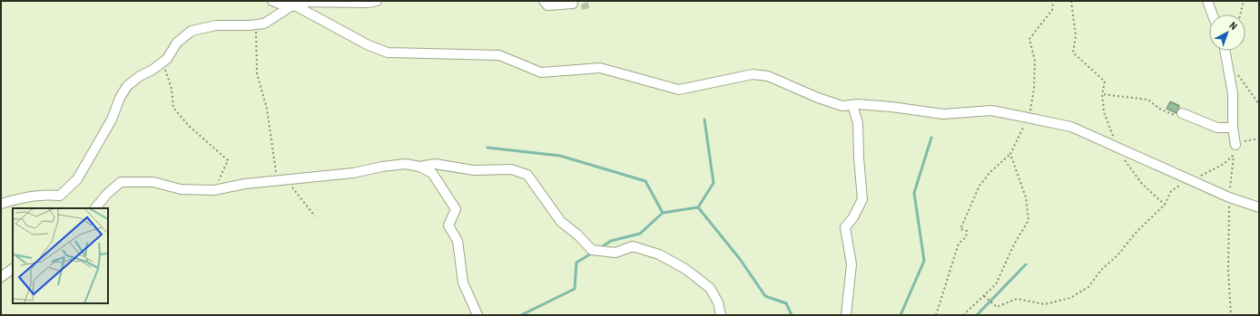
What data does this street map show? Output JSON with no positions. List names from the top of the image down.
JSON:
{
  "north": "top right"
}
